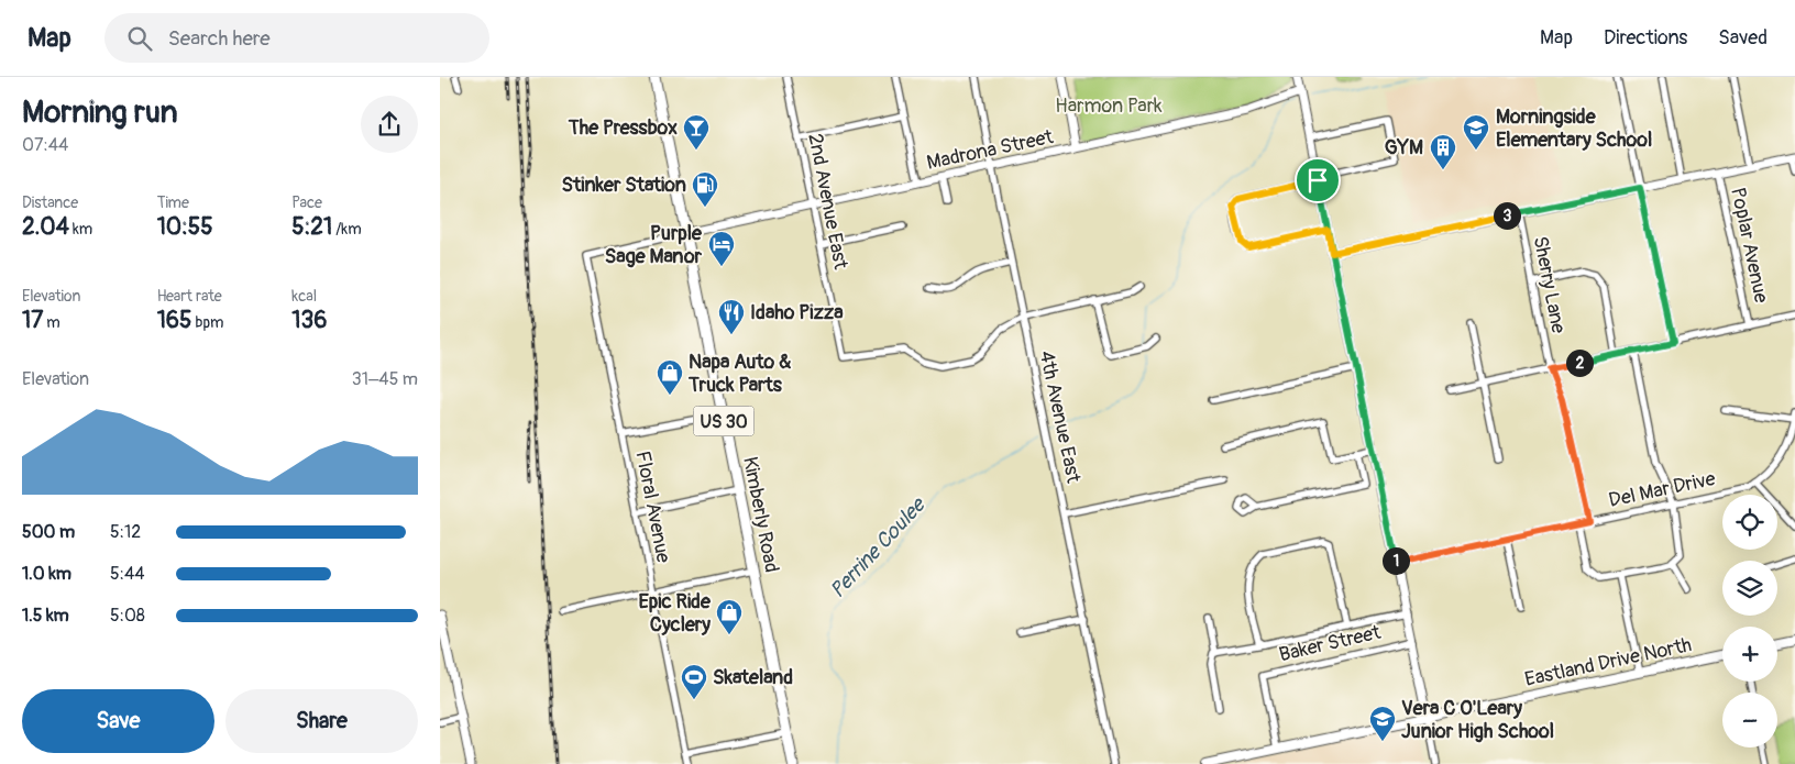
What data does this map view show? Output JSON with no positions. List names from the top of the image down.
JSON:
{
  "streets": {
    "main road": ["US 30", "Kimberly Road", "Eastland Drive North"],
    "street": [
      "Madrona Street",
      "2nd Avenue East",
      "Poplar Avenue",
      "Sherry Lane",
      "4th Avenue East",
      "Del Mar Drive",
      "Floral Avenue",
      "Baker Street"
    ]
  },
  "crossings": [
    ["Madrona Street", "2nd Avenue East"],
    ["Madrona Street", "4th Avenue East"],
    ["Madrona Street", "Floral Avenue"],
    ["Madrona Street", "Kimberly Road"],
    ["2nd Avenue East", "4th Avenue East"],
    ["Sherry Lane", "Del Mar Drive"],
    ["Floral Avenue", "Kimberly Road"],
    ["Baker Street", "Eastland Drive North"]
  ],
  "water": ["Perrine Coulee"],
  "parks": ["Harmon Park"],
  "places": {
    "bar": ["The Pressbox"],
    "school or university": ["Morningside Elementary School", "Vera C O'Leary Junior High School"],
    "building": ["GYM"],
    "fuel station": ["Stinker Station"],
    "hotel": ["Purple Sage Manor"],
    "restaurant": ["Idaho Pizza"],
    "shop": ["Napa Auto & Truck Parts", "Epic Ride Cyclery"],
    "sports": ["Skateland"]
  },
  "page": {
    "header": "Map",
    "search": "Search here",
    "nav": ["Map", "Directions", "Saved"],
    "heading": ["Morning run", "07:44"],
    "stats": [
      ["Distance", "2.04 km"],
      ["Time", "10:55"],
      ["Pace", "5:21 /km"],
      ["Elevation", "17 m"],
      ["Heart rate", "165 bpm"],
      ["kcal", "136"]
    ],
    "pins": ["3", "2", "1"],
    "chart": ["Elevation", "31–45 m"],
    "map_buttons": ["+", "−"],
    "list": [
      {
        "name": "500 m",
        "note": "5:12"
      },
      {
        "name": "1.0 km",
        "note": "5:44"
      },
      {
        "name": "1.5 km",
        "note": "5:08"
      }
    ],
    "buttons": ["Save", "Share"]
  }
}
